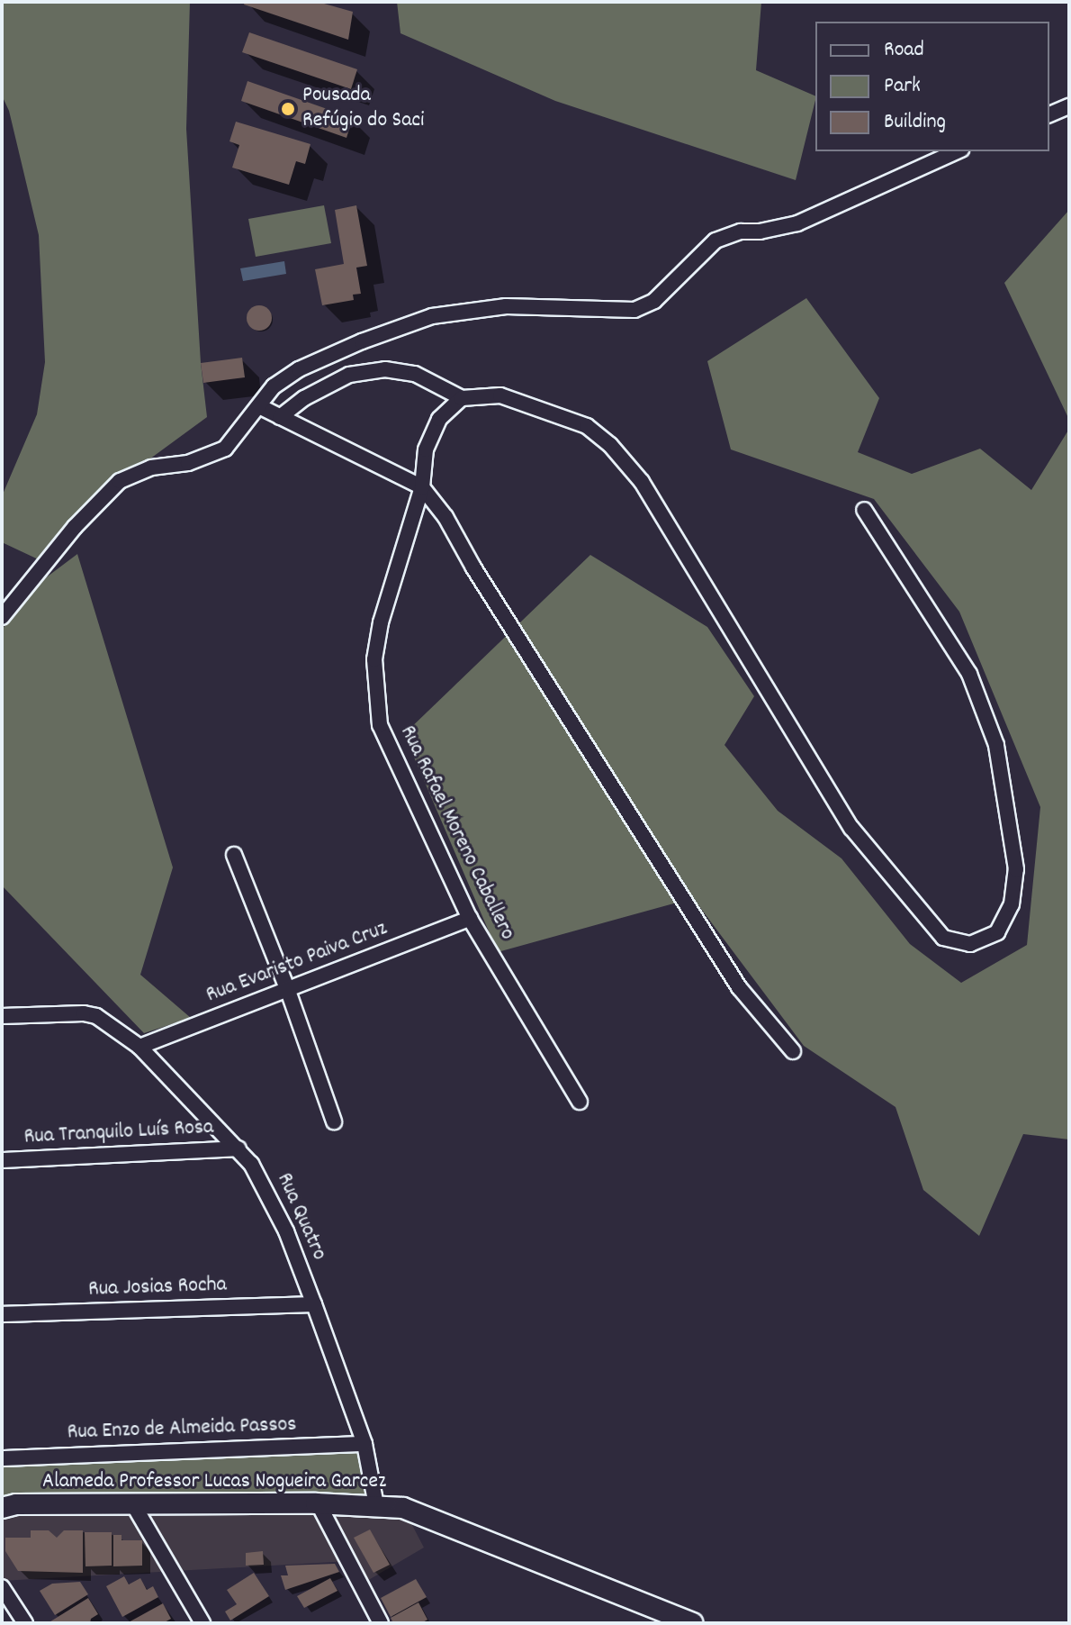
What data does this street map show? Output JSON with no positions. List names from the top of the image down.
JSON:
{
  "streets": {
    "main road": ["Alameda Professor Lucas Nogueira Garcez"],
    "street": [
      "Rua Rafael Moreno Caballero",
      "Rua Evaristo Paiva Cruz",
      "Rua Tranquilo Luís Rosa",
      "Rua Quatro",
      "Rua Josias Rocha",
      "Rua Enzo de Almeida Passos"
    ]
  },
  "crossings": [
    ["Rua Rafael Moreno Caballero", "Rua Evaristo Paiva Cruz"],
    ["Rua Evaristo Paiva Cruz", "Rua Quatro"],
    ["Rua Tranquilo Luís Rosa", "Rua Quatro"],
    ["Rua Quatro", "Rua Josias Rocha"],
    ["Rua Quatro", "Rua Enzo de Almeida Passos"],
    ["Rua Quatro", "Alameda Professor Lucas Nogueira Garcez"]
  ],
  "places": ["Pousada Refúgio do Saci"],
  "legend": ["Road", "Park", "Building"]
}
